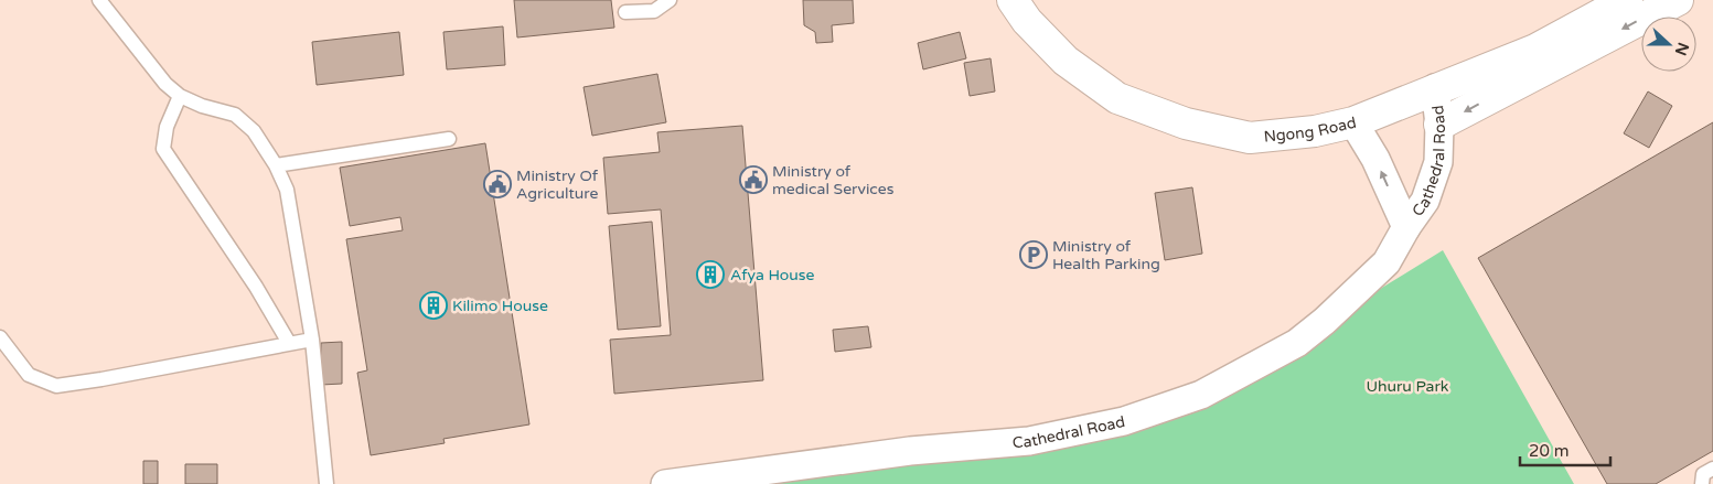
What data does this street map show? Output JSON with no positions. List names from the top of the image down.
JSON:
{
  "streets": {
    "main road": ["Ngong Road"],
    "street": ["Cathedral Road"]
  },
  "crossings": [
    ["Ngong Road", "Cathedral Road"]
  ],
  "parks": ["Uhuru Park"],
  "places": {
    "public building": ["Ministry of medical Services", "Ministry Of Agriculture"],
    "parking": ["Ministry of Health Parking"],
    "building": ["Afya House", "Kilimo House"]
  },
  "scale_bar": "20 m",
  "north": "right"
}
